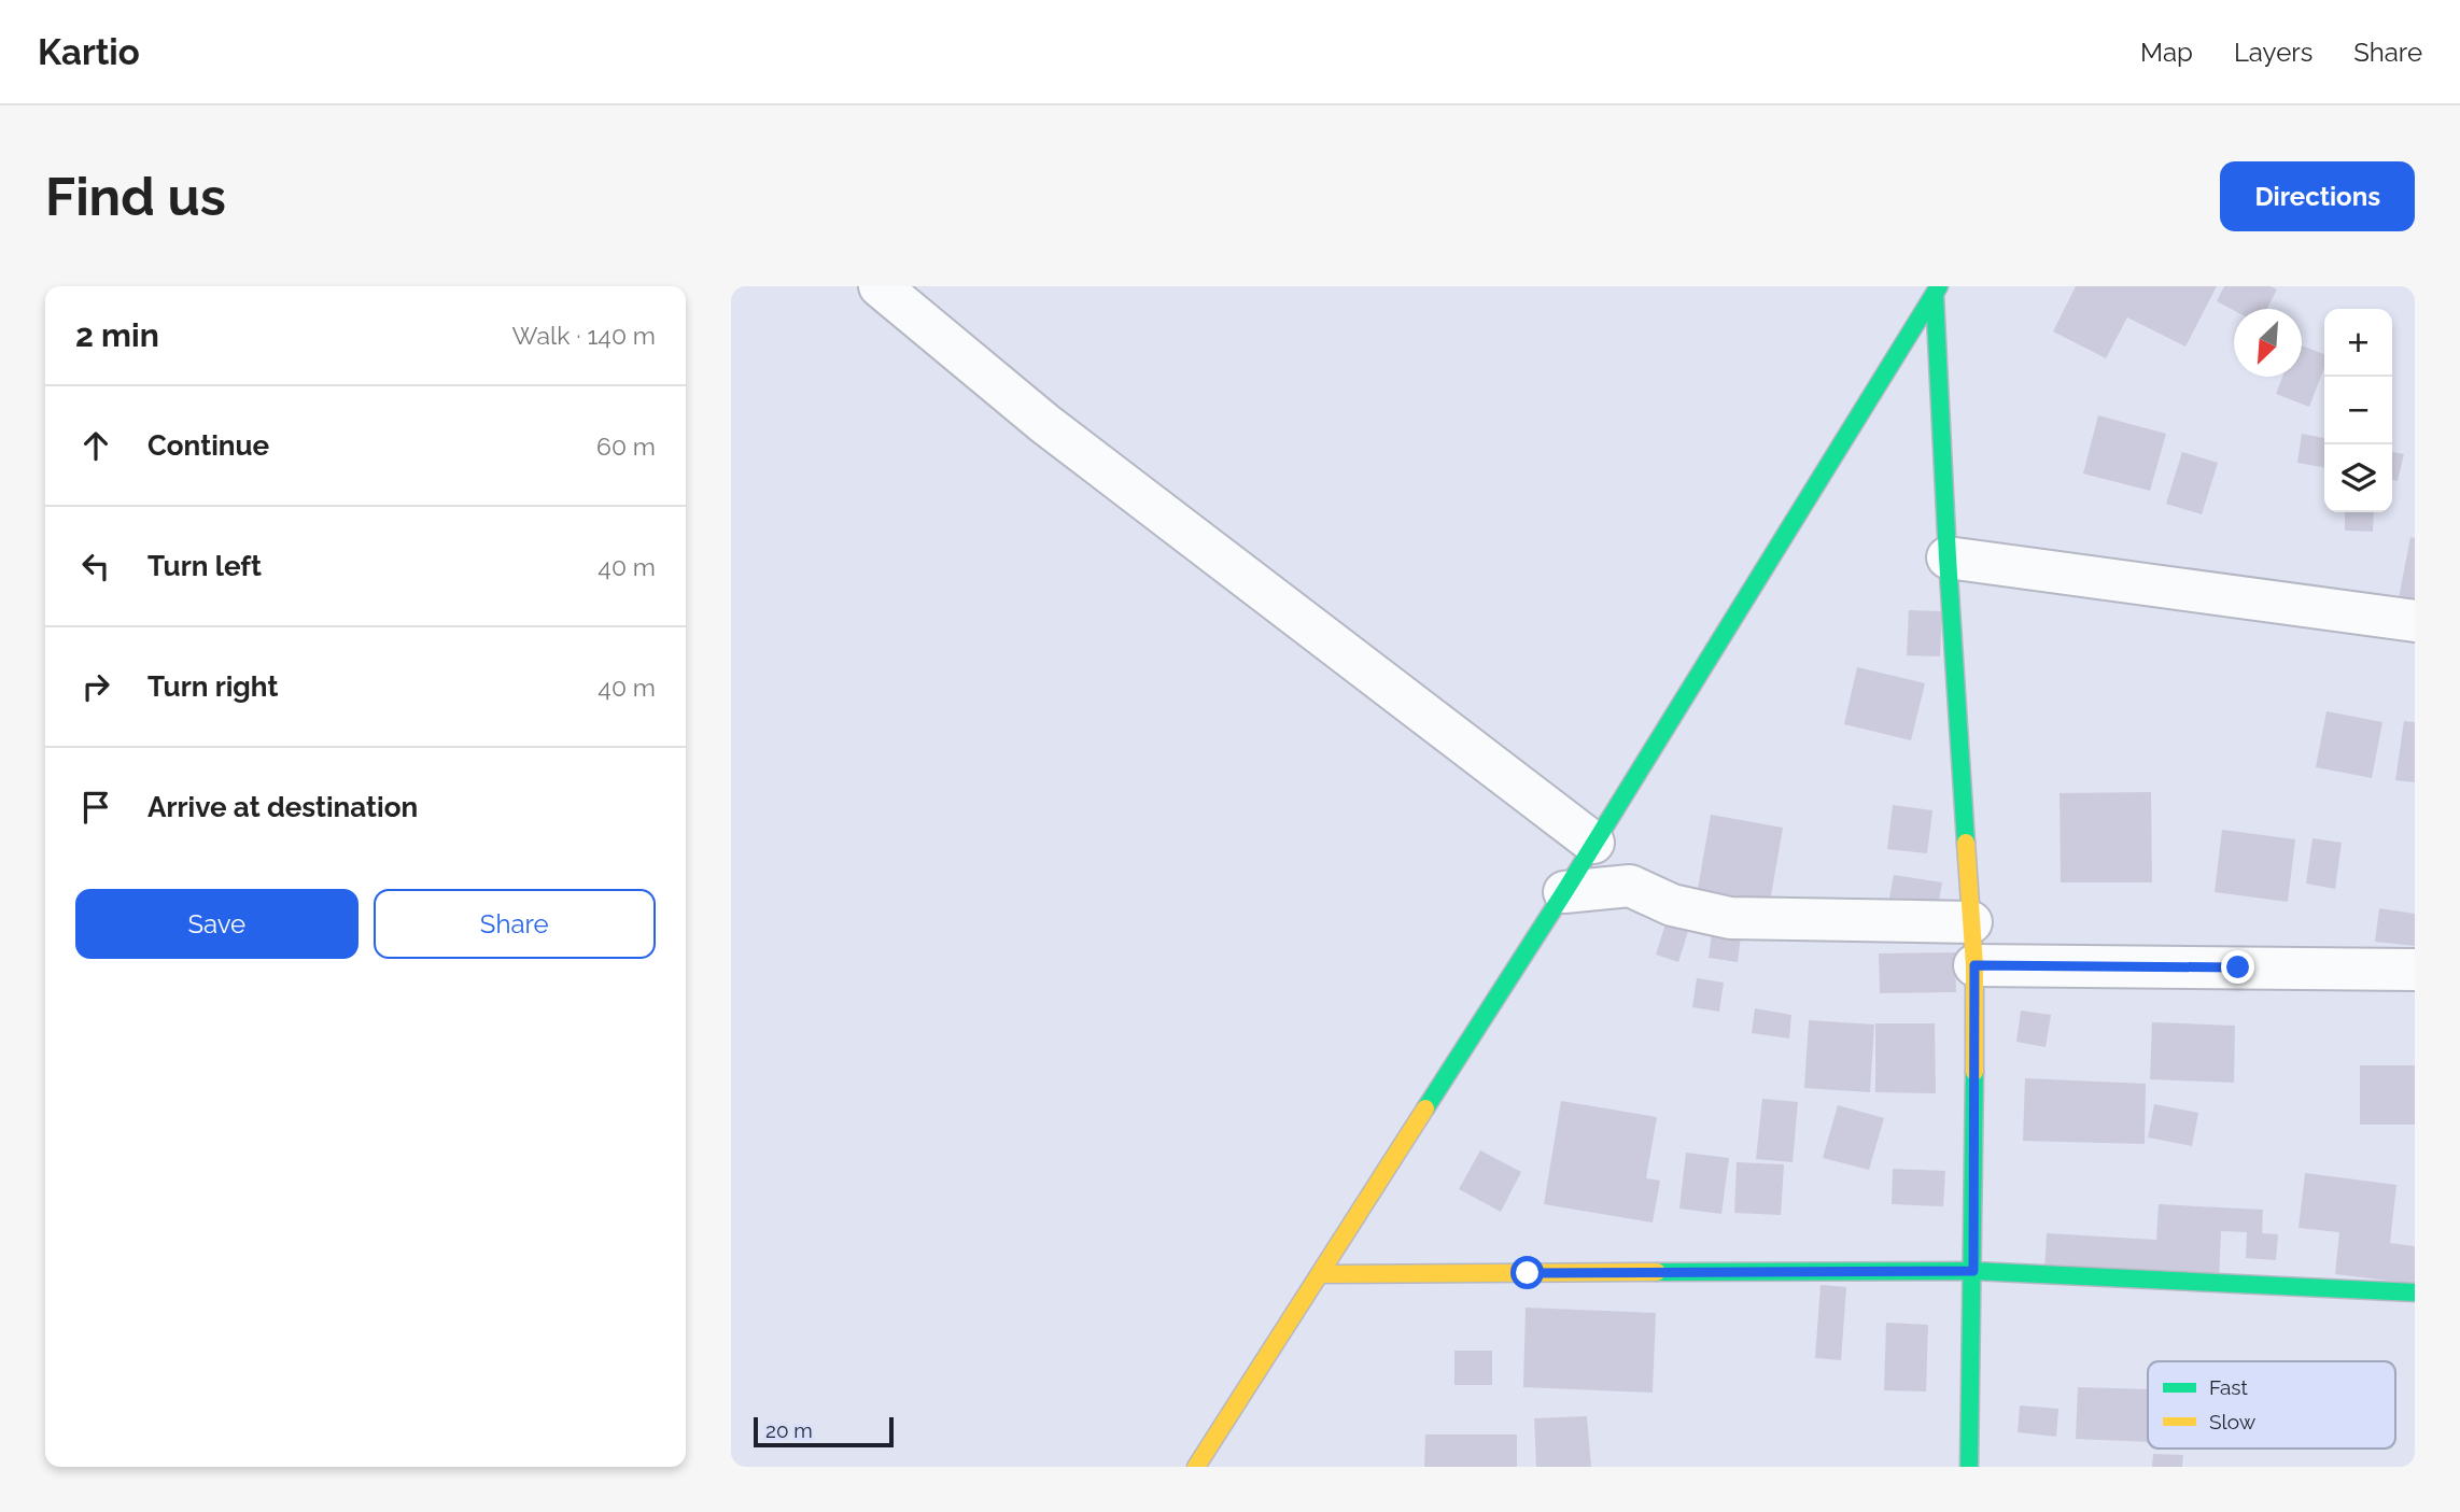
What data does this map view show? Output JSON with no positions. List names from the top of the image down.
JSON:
{
  "legend": ["Fast", "Slow"],
  "scale_bar": "20 m",
  "north": "bottom left",
  "page": {
    "header": "Kartio",
    "nav": ["Map", "Layers", "Share"],
    "buttons": [
      "Directions",
      ["Save", "Share"]
    ],
    "title": "Find us",
    "heading": ["2 min", "Walk · 140 m"],
    "map_buttons": ["+", "−"],
    "list": [
      ["Continue", "60 m"],
      ["Turn left", "40 m"],
      ["Turn right", "40 m"],
      "Arrive at destination"
    ],
    "scale": "20 m"
  }
}
